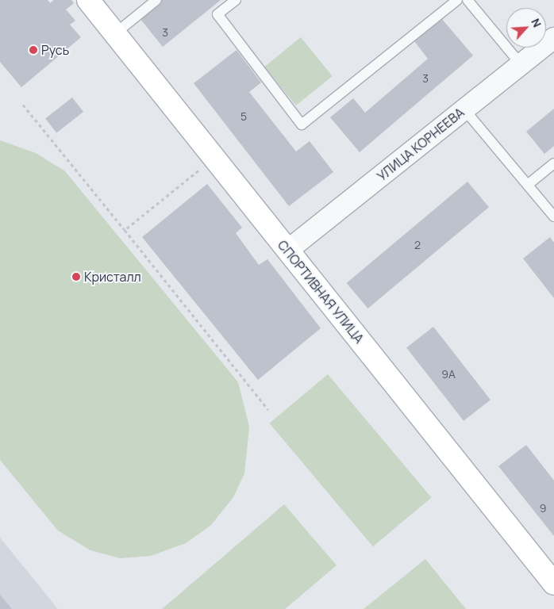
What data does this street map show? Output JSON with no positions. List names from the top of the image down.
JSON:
{
  "streets": {
    "street": ["УЛИЦА КОРНЕЕВА", "СПОРТИВНАЯ УЛИЦА"]
  },
  "crossings": [
    ["УЛИЦА КОРНЕЕВА", "СПОРТИВНАЯ УЛИЦА"]
  ],
  "places": ["Русь", "Кристалл"],
  "house_numbers": [
    "3",
    "3",
    "5",
    "2",
    "9А",
    "9"
  ],
  "north": "top right"
}
